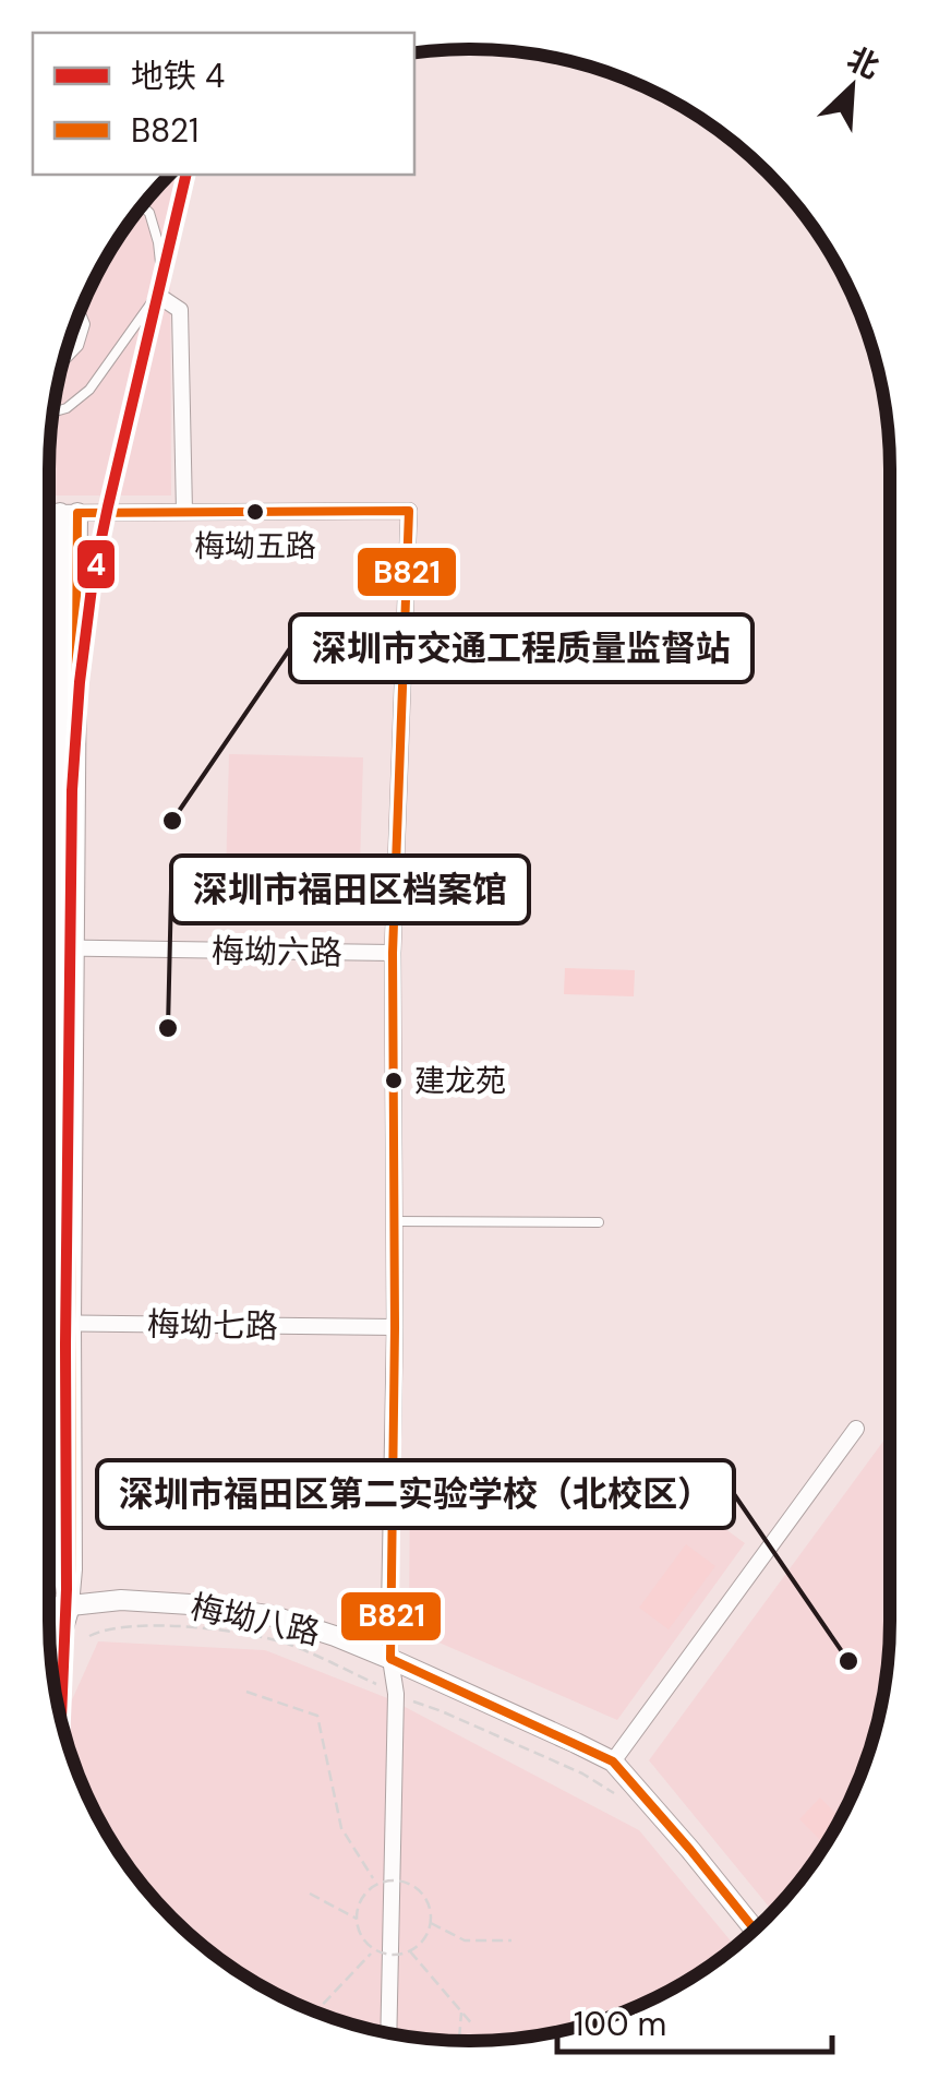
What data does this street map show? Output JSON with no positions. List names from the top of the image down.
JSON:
{
  "streets": {
    "street": ["梅坳六路", "梅坳七路", "梅坳八路"]
  },
  "places": [
    "梅坳五路",
    "深圳市交通工程质量监督站",
    "深圳市福田区档案馆",
    "建龙苑",
    "深圳市福田区第二实验学校（北校区）"
  ],
  "lines": ["metro line 4", "transit line B821"],
  "legend": ["地铁 4", "B821"],
  "scale_bar": "100 m",
  "north": "top right"
}
